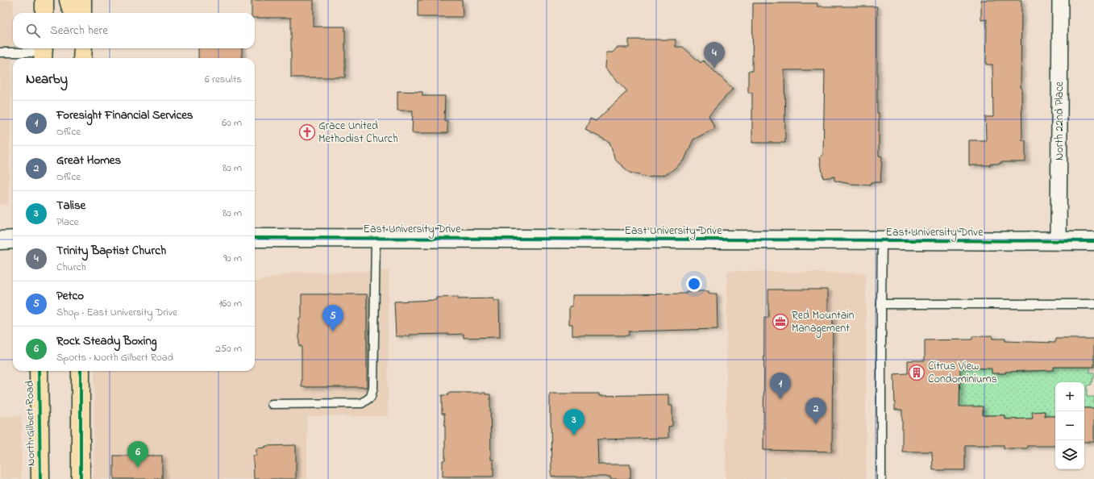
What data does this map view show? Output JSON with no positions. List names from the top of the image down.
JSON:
{
  "streets": {
    "main road": ["East University Drive", "North Gilbert Road"],
    "street": ["North 22nd Place"]
  },
  "crossings": [
    ["North 22nd Place", "East University Drive"]
  ],
  "places": {
    "church": ["Grace United Methodist Church"],
    "office": ["Red Mountain Management"],
    "building": ["Citrus View Condominiums"]
  },
  "page": {
    "search": "Search here",
    "pins": [
      "4",
      "5",
      "1",
      "2",
      "3",
      "6"
    ],
    "heading": ["Nearby", "6 results"],
    "list": [
      {
        "mark": "1",
        "name": "Foresight Financial Services",
        "note": "Office",
        "value": "60 m"
      },
      {
        "mark": "2",
        "name": "Great Homes",
        "note": "Office",
        "value": "80 m"
      },
      {
        "mark": "3",
        "name": "Talise",
        "note": "Place",
        "value": "80 m"
      },
      {
        "mark": "4",
        "name": "Trinity Baptist Church",
        "note": "Church",
        "value": "90 m"
      },
      {
        "mark": "5",
        "name": "Petco",
        "note": "Shop · East University Drive",
        "value": "160 m"
      },
      {
        "mark": "6",
        "name": "Rock Steady Boxing",
        "note": "Sports · North Gilbert Road",
        "value": "250 m"
      }
    ],
    "map_buttons": ["+", "−"]
  }
}
